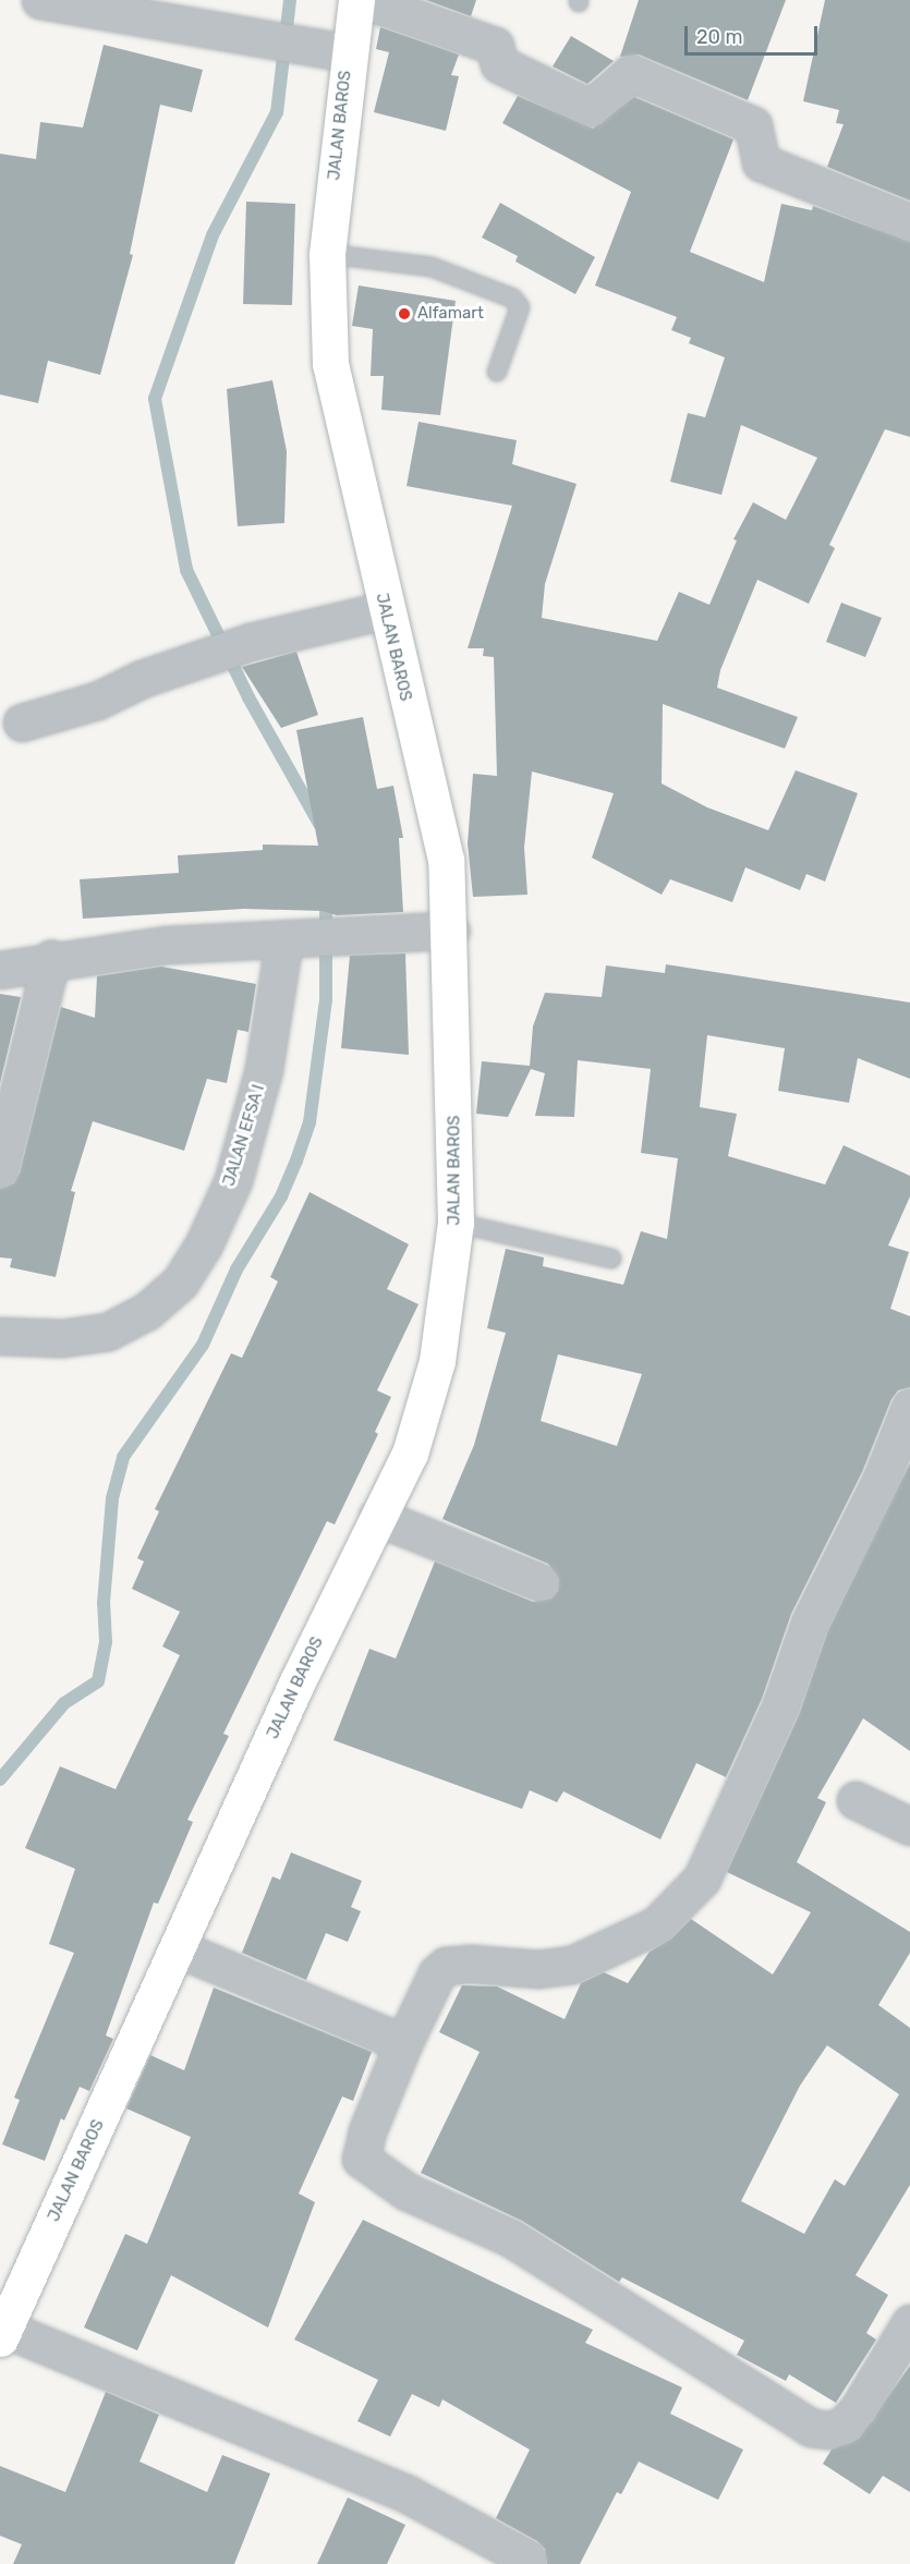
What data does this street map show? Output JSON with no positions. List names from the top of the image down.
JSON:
{
  "streets": {
    "main road": ["JALAN BAROS"],
    "street": ["JALAN EFSA I"]
  },
  "places": ["Alfamart"],
  "scale_bar": "20 m"
}
